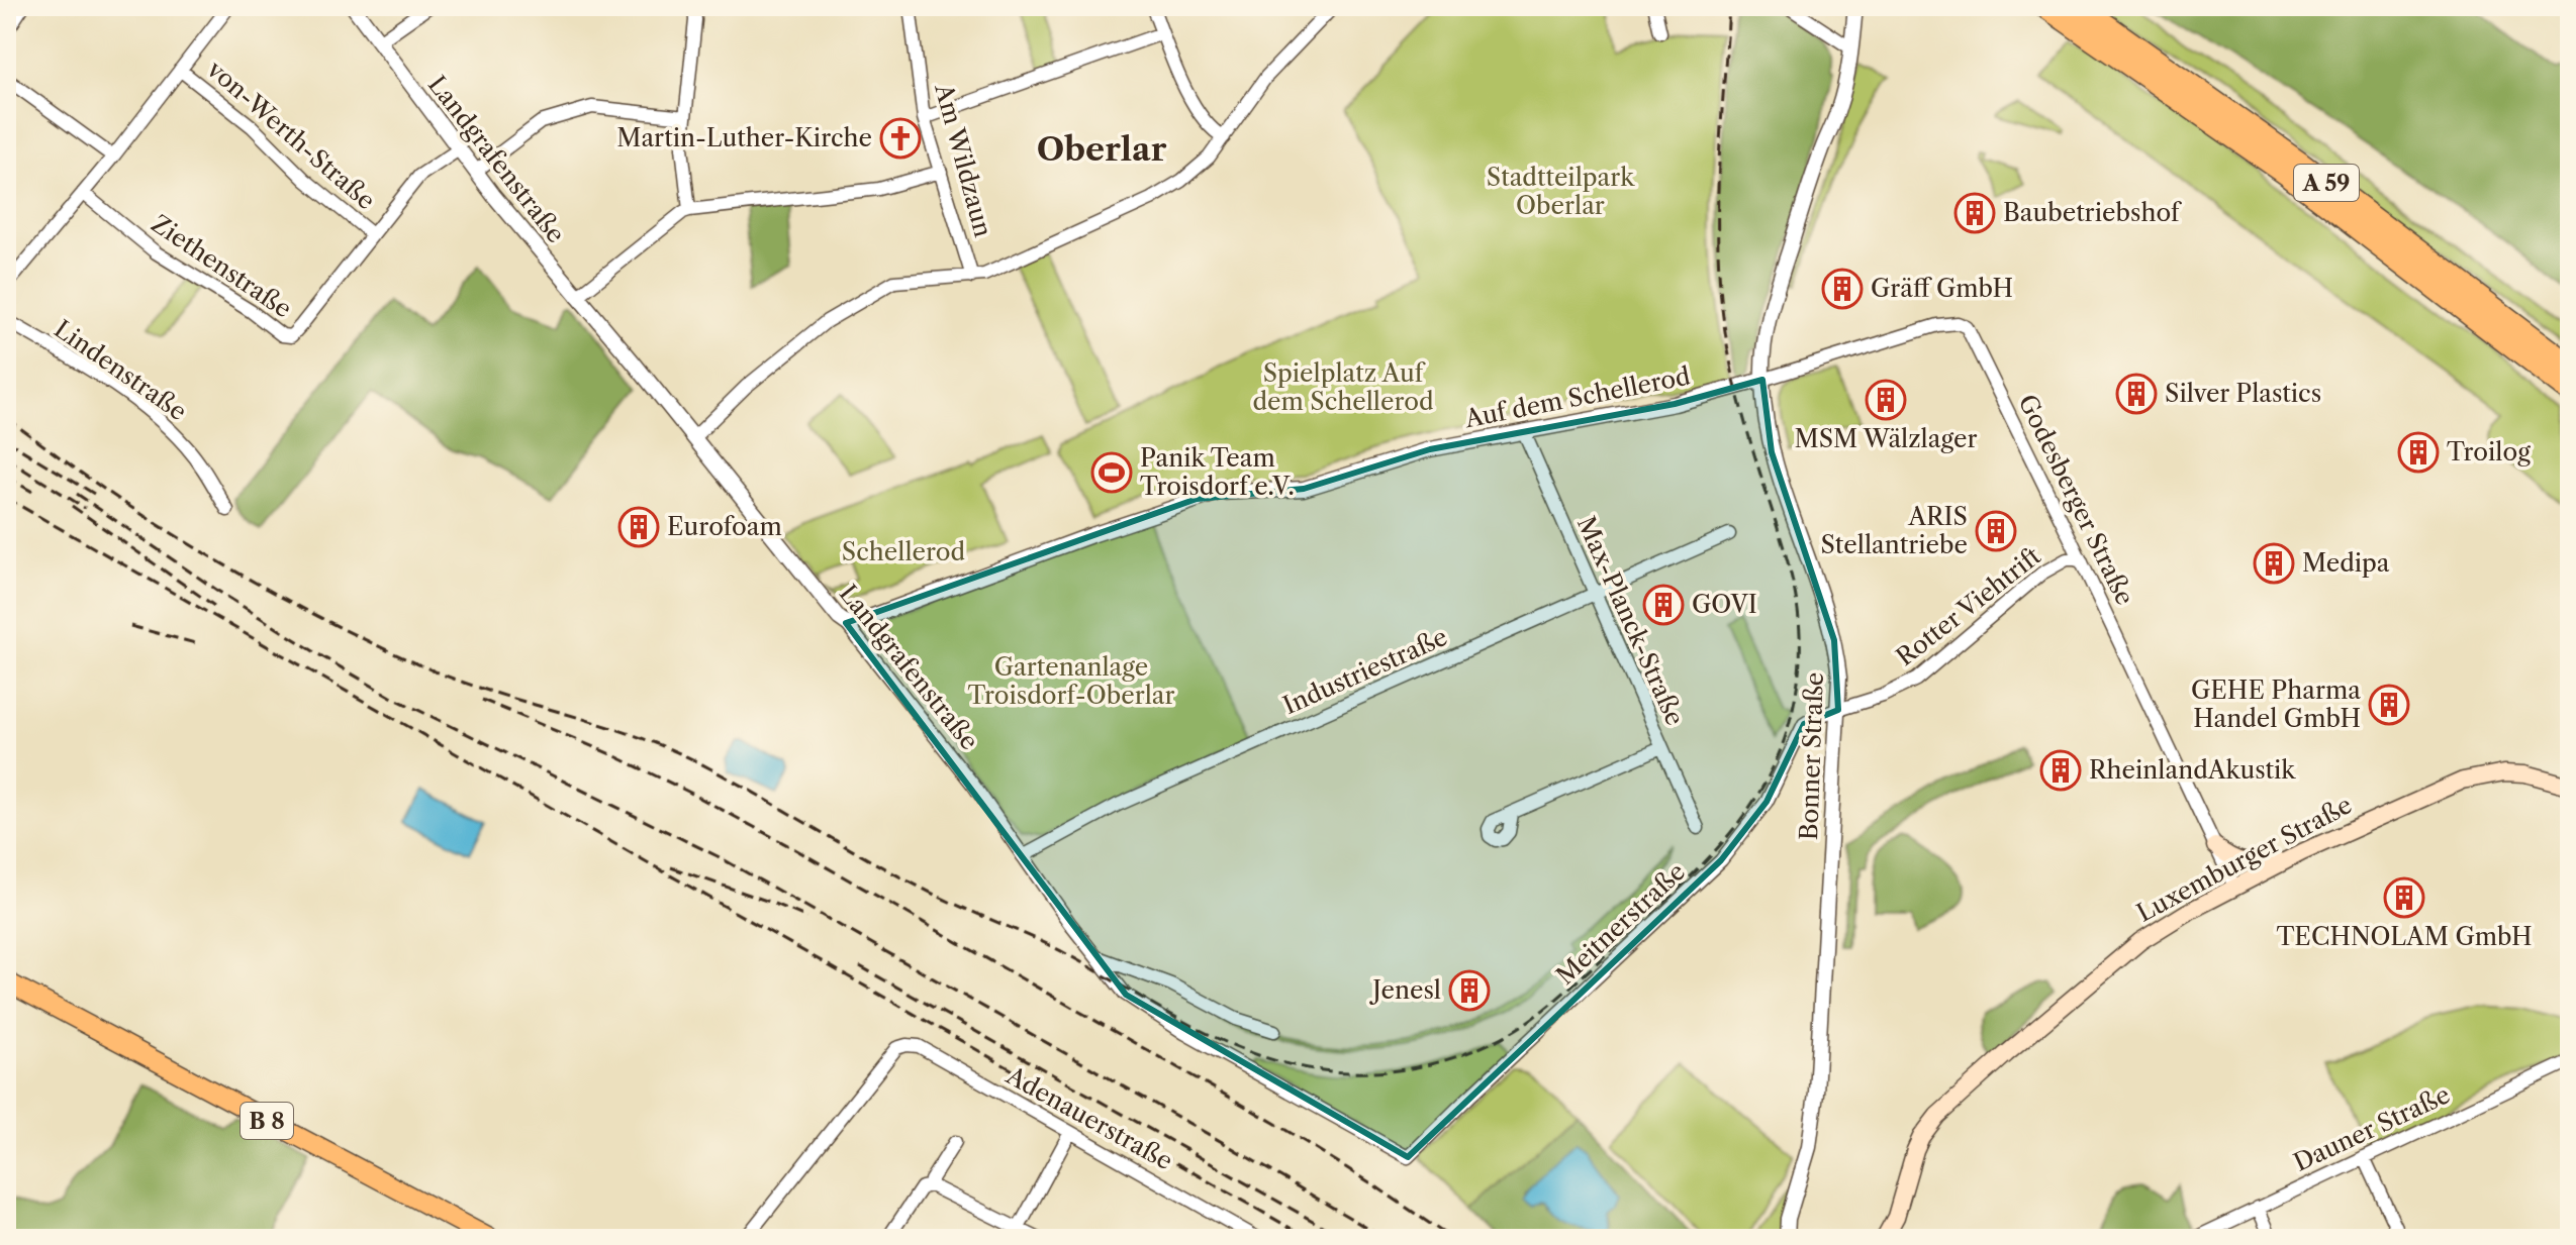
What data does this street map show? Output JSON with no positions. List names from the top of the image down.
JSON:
{
  "streets": {
    "highway": ["A 59"],
    "main road": ["Luxemburger Straße", "B 8"],
    "street": [
      "von-Werth-Straße",
      "Landgrafenstraße",
      "Am Wildzaun",
      "Ziethenstraße",
      "Lindenstraße",
      "Auf dem Schellerod",
      "Godesberger Straße",
      "Rotter Viehtrift",
      "Max-Planck-Straße",
      "Industriestraße",
      "Bonner Straße",
      "Meitnerstraße",
      "Adenauerstraße",
      "Dauner Straße"
    ]
  },
  "crossings": [
    ["von-Werth-Straße", "Ziethenstraße"],
    ["Landgrafenstraße", "Ziethenstraße"],
    ["Landgrafenstraße", "Auf dem Schellerod"],
    ["Landgrafenstraße", "Industriestraße"],
    ["Landgrafenstraße", "Meitnerstraße"],
    ["Auf dem Schellerod", "Godesberger Straße"],
    ["Auf dem Schellerod", "Max-Planck-Straße"],
    ["Auf dem Schellerod", "Bonner Straße"],
    ["Godesberger Straße", "Rotter Viehtrift"],
    ["Godesberger Straße", "Bonner Straße"],
    ["Godesberger Straße", "Luxemburger Straße"],
    ["Rotter Viehtrift", "Bonner Straße"],
    ["Rotter Viehtrift", "Meitnerstraße"],
    ["Max-Planck-Straße", "Industriestraße"],
    ["Bonner Straße", "Meitnerstraße"]
  ],
  "districts": ["Oberlar"],
  "parks": [
    "Stadtteilpark Oberlar",
    "Spielplatz Auf dem Schellerod",
    "Schellerod",
    "Gartenanlage Troisdorf-Oberlar"
  ],
  "places": {
    "church": ["Martin-Luther-Kirche"],
    "building": [
      "Baubetriebshof",
      "Gräff GmbH",
      "Silver Plastics",
      "MSM Wälzlager",
      "Troilog",
      "Eurofoam",
      "ARIS Stellantriebe",
      "Medipa",
      "GOVI",
      "GEHE Pharma Handel GmbH",
      "RheinlandAkustik",
      "TECHNOLAM GmbH",
      "Jenesl"
    ],
    "sports": ["Panik Team Troisdorf e.V."]
  }
}
